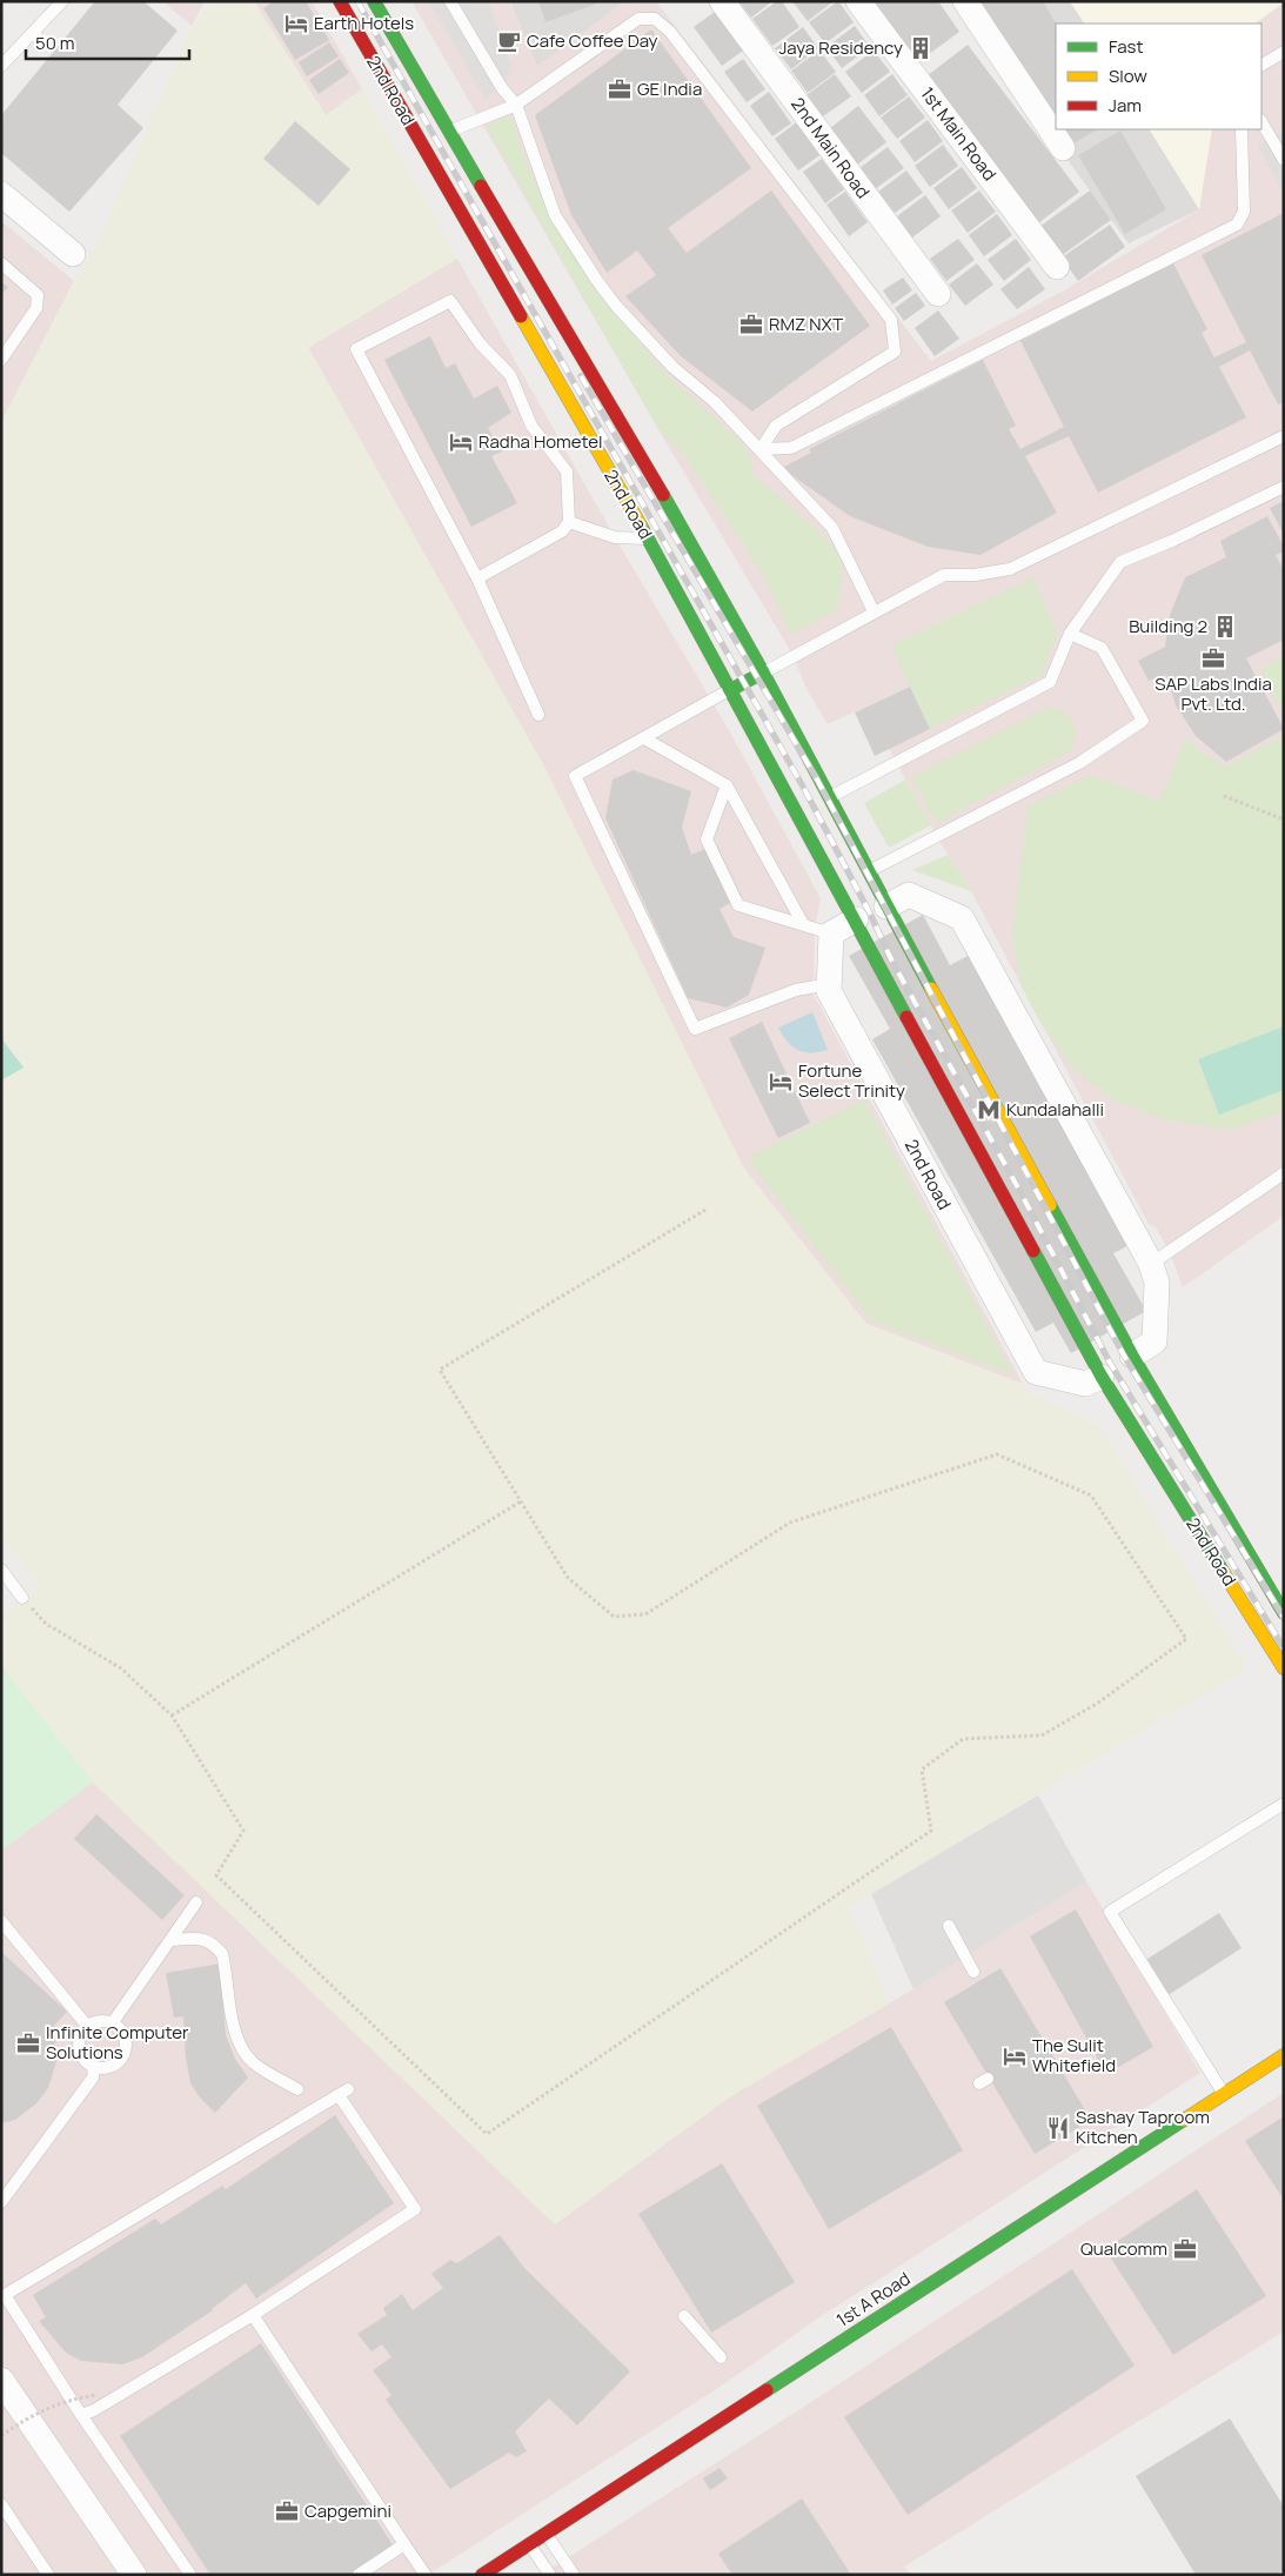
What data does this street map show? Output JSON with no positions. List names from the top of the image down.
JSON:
{
  "streets": {
    "main road": ["2nd Road", "1st A Road"],
    "street": ["1st Main Road", "2nd Main Road"]
  },
  "places": {
    "hotel": [
      "Earth Hotels",
      "Radha Hometel",
      "Fortune Select Trinity",
      "The Sulit Whitefield"
    ],
    "cafe": ["Cafe Coffee Day"],
    "building": ["Jaya Residency", "Building 2"],
    "office": [
      "GE India",
      "RMZ NXT",
      "SAP Labs India Pvt. Ltd.",
      "Infinite Computer Solutions",
      "Qualcomm",
      "Capgemini"
    ],
    "metro station": ["Kundalahalli"],
    "restaurant": ["Sashay Taproom Kitchen"]
  },
  "legend": ["Fast", "Slow", "Jam"],
  "scale_bar": "50 m"
}
